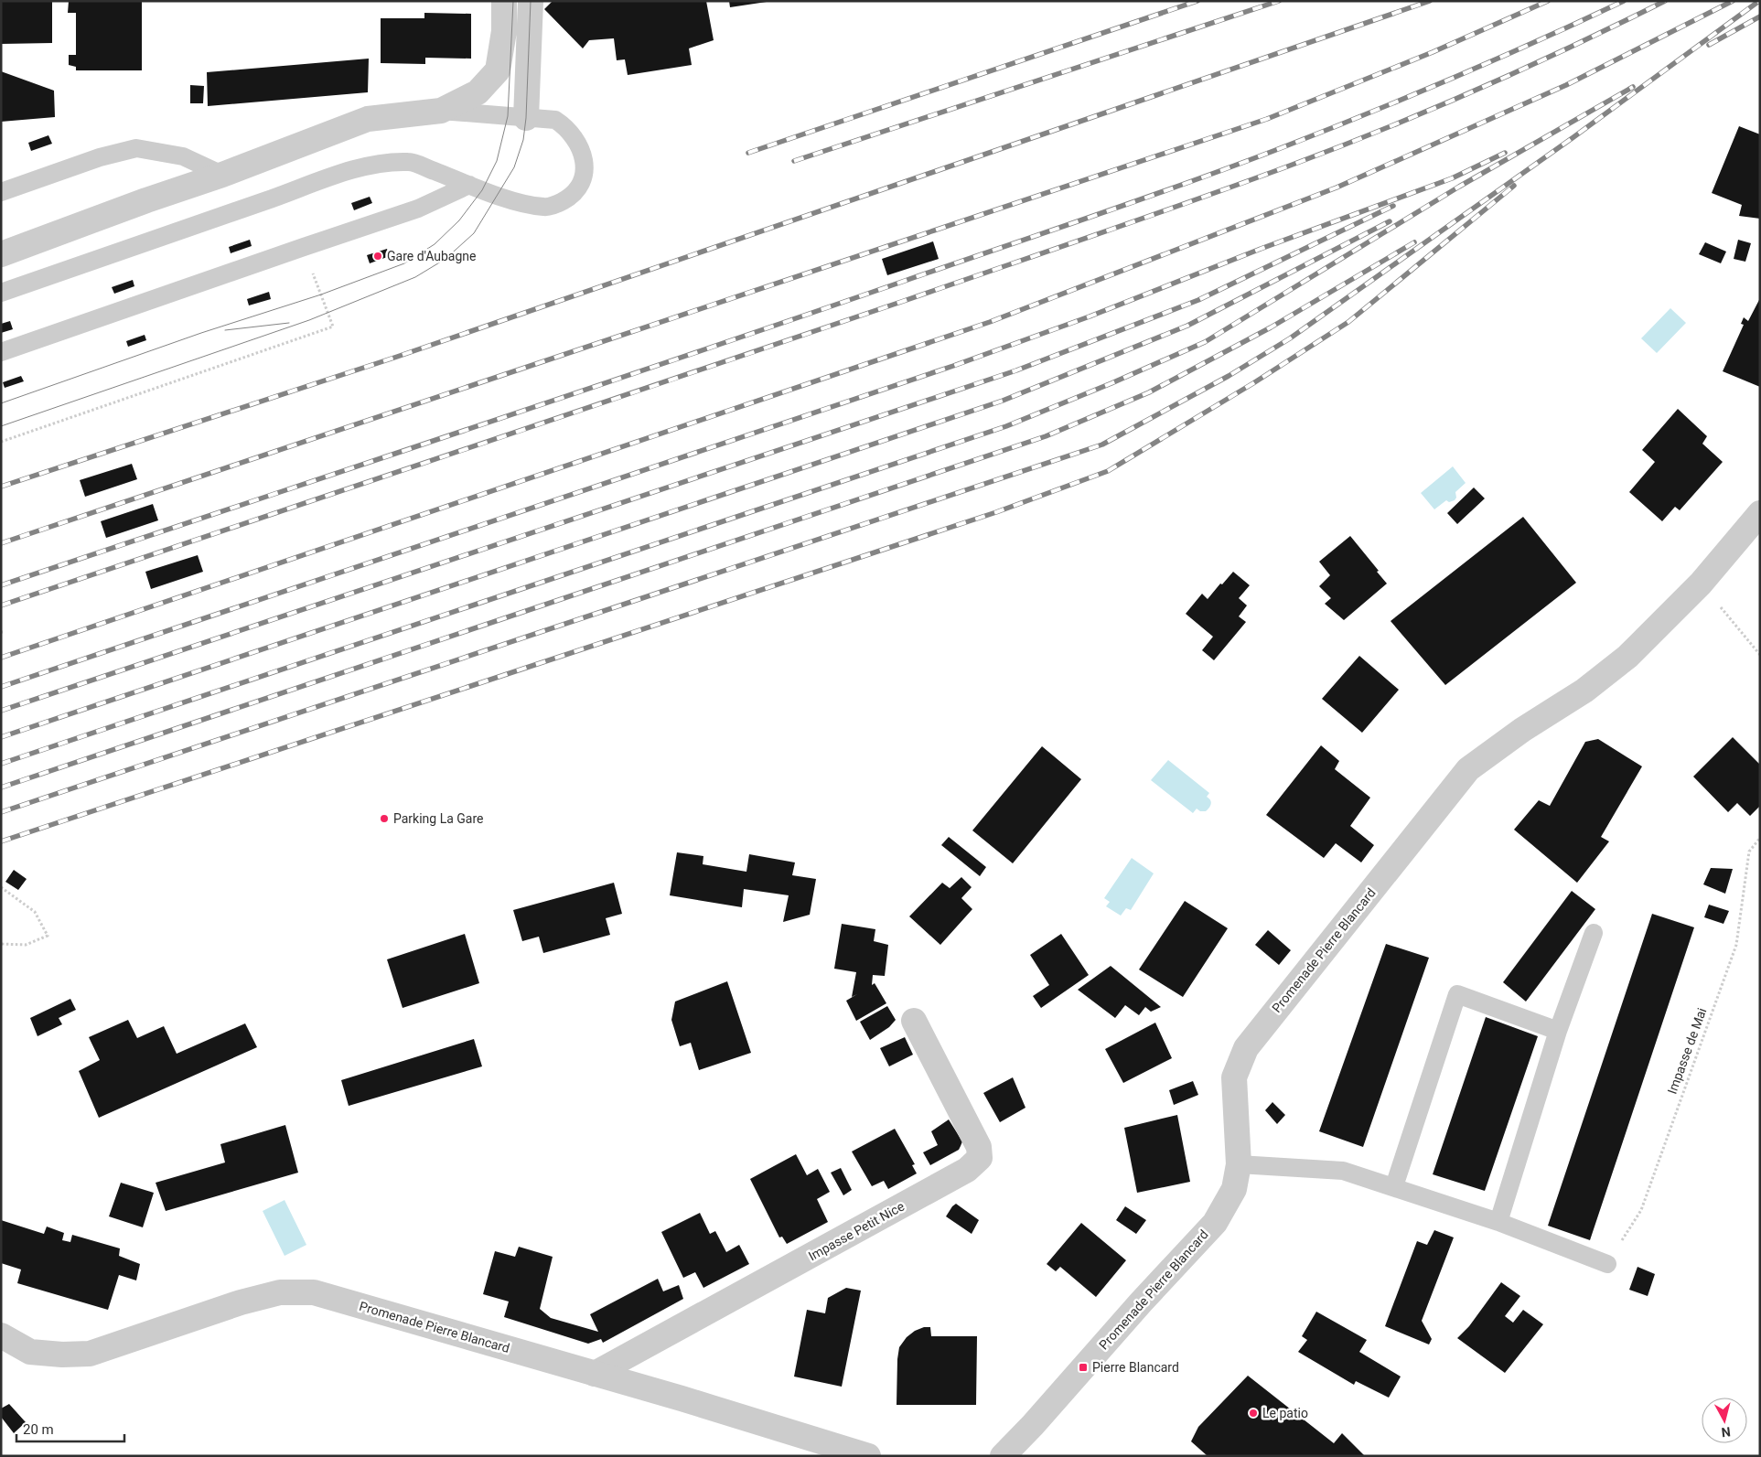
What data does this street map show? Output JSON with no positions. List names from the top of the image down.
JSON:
{
  "streets": {
    "street": ["Promenade Pierre Blancard", "Impasse Petit Nice"],
    "path": ["Impasse de Mai"]
  },
  "crossings": [
    ["Promenade Pierre Blancard", "Impasse Petit Nice"]
  ],
  "places": {
    "other": ["Gare d'Aubagne", "Parking La Gare", "Le patio"],
    "transit": ["Pierre Blancard"]
  },
  "scale_bar": "20 m",
  "north": "bottom"
}
